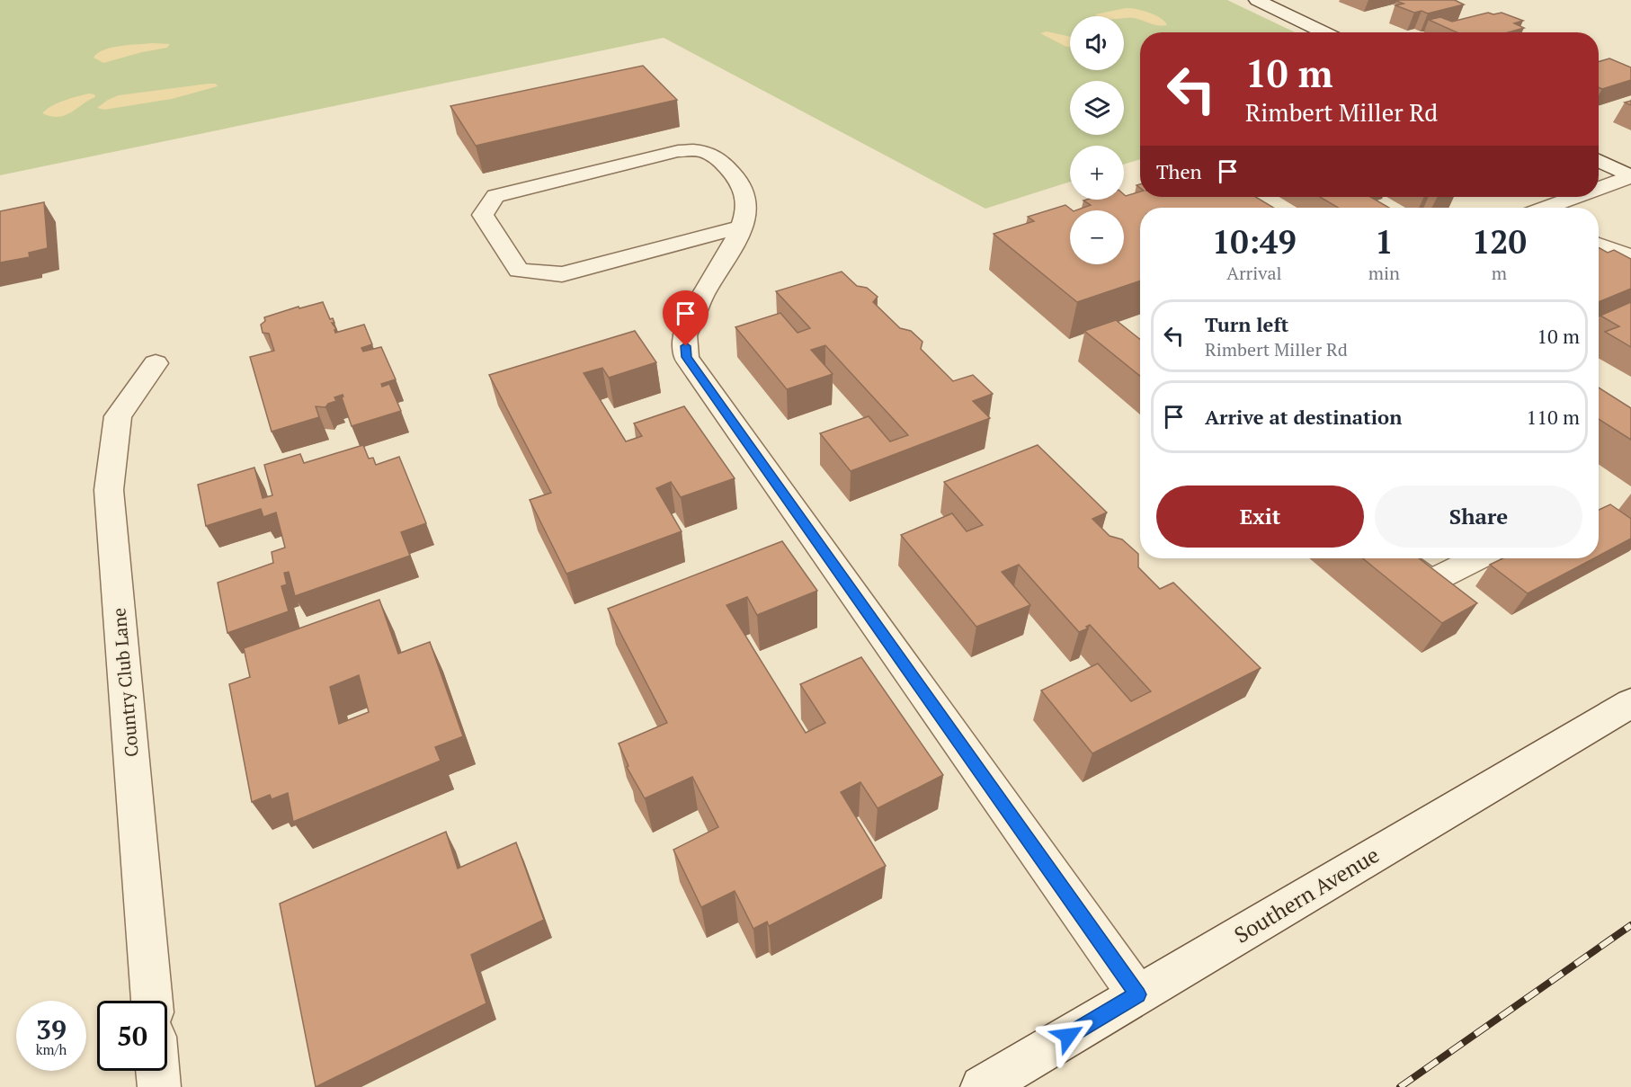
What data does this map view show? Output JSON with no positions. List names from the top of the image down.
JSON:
{
  "streets": {
    "street": ["Country Club Lane", "Southern Avenue"]
  },
  "page": {
    "map_buttons": ["+", "−"],
    "turn": ["10 m", "Rimbert Miller Rd"],
    "then": "Then",
    "eta": [
      "10:49",
      "Arrival",
      "1",
      "min",
      "120",
      "m"
    ],
    "list": [
      {
        "name": "Turn left",
        "note": "Rimbert Miller Rd",
        "value": "10 m"
      },
      {
        "name": "Arrive at destination",
        "value": "110 m"
      }
    ],
    "buttons": ["Exit", "Share"],
    "speed": "39 km/h",
    "limit": "50"
  }
}
